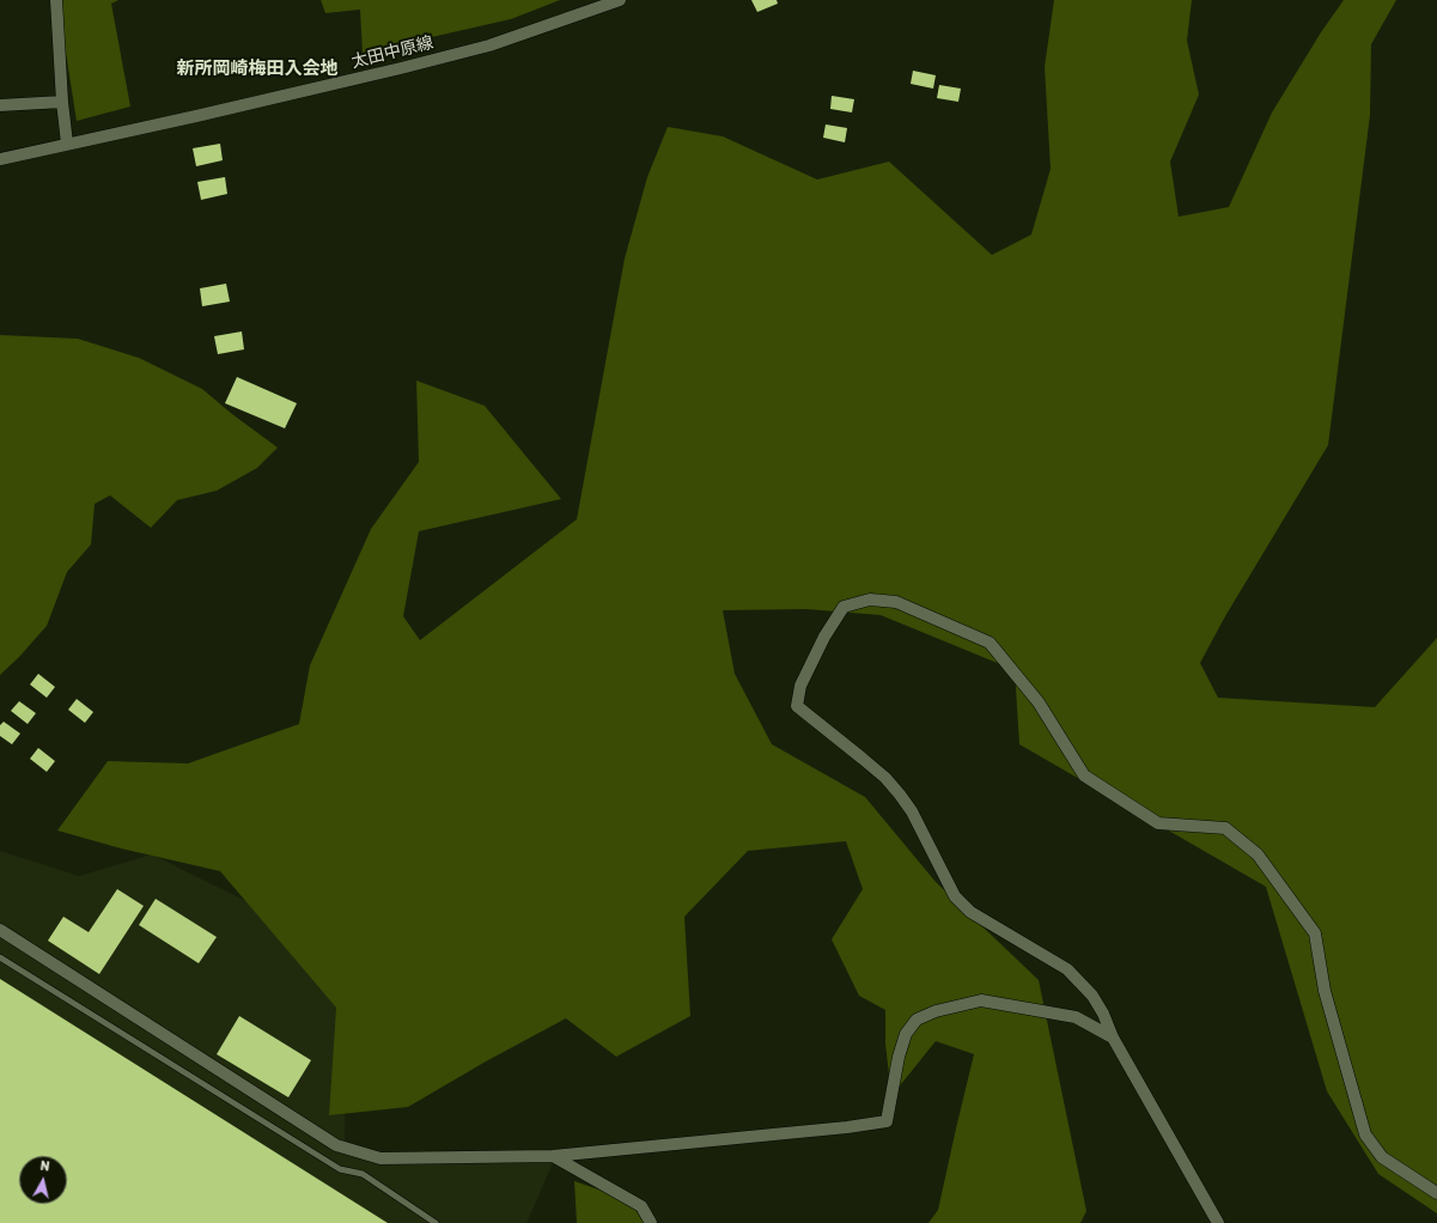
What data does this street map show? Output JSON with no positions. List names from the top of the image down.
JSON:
{
  "streets": {
    "street": ["太田中原線"]
  },
  "districts": ["新所岡崎梅田入会地"],
  "north": "top"
}
